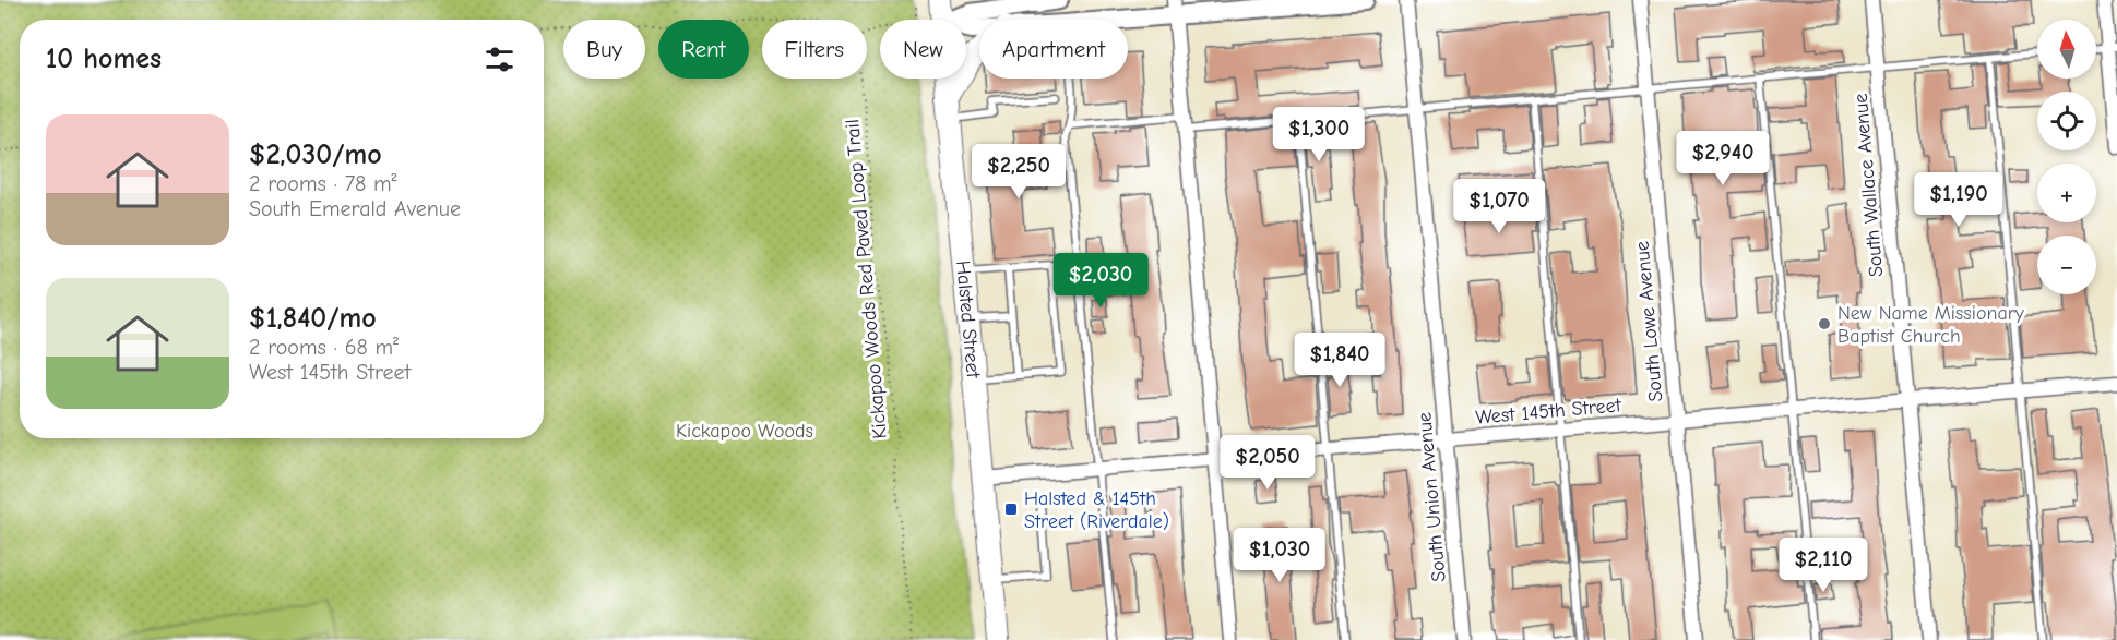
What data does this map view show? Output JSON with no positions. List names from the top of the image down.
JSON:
{
  "streets": {
    "main road": ["Halsted Street"],
    "street": [
      "South Wallace Avenue",
      "South Lowe Avenue",
      "West 145th Street",
      "South Union Avenue"
    ],
    "path": ["Kickapoo Woods Red Paved Loop Trail"]
  },
  "crossings": [
    ["South Wallace Avenue", "West 145th Street"],
    ["Halsted Street", "West 145th Street"],
    ["South Lowe Avenue", "West 145th Street"],
    ["West 145th Street", "South Union Avenue"]
  ],
  "parks": ["Kickapoo Woods"],
  "places": {
    "other": ["New Name Missionary Baptist Church"],
    "transit": ["Halsted & 145th Street (Riverdale)"]
  },
  "north": "top",
  "page": {
    "map_buttons": ["+", "−"],
    "chip": [
      "Buy",
      "Rent",
      "Filters",
      "New",
      "Apartment"
    ],
    "heading": "10 homes",
    "list": [
      {
        "name": "$2,030/mo",
        "note": "2 rooms · 78 m² · South Emerald Avenue"
      },
      {
        "name": "$1,840/mo",
        "note": "2 rooms · 68 m² · West 145th Street"
      }
    ],
    "price": [
      "$1,300",
      "$2,940",
      "$2,250",
      "$1,190",
      "$1,070",
      "$2,030",
      "$1,840",
      "$2,050",
      "$1,030",
      "$2,110"
    ]
  }
}
